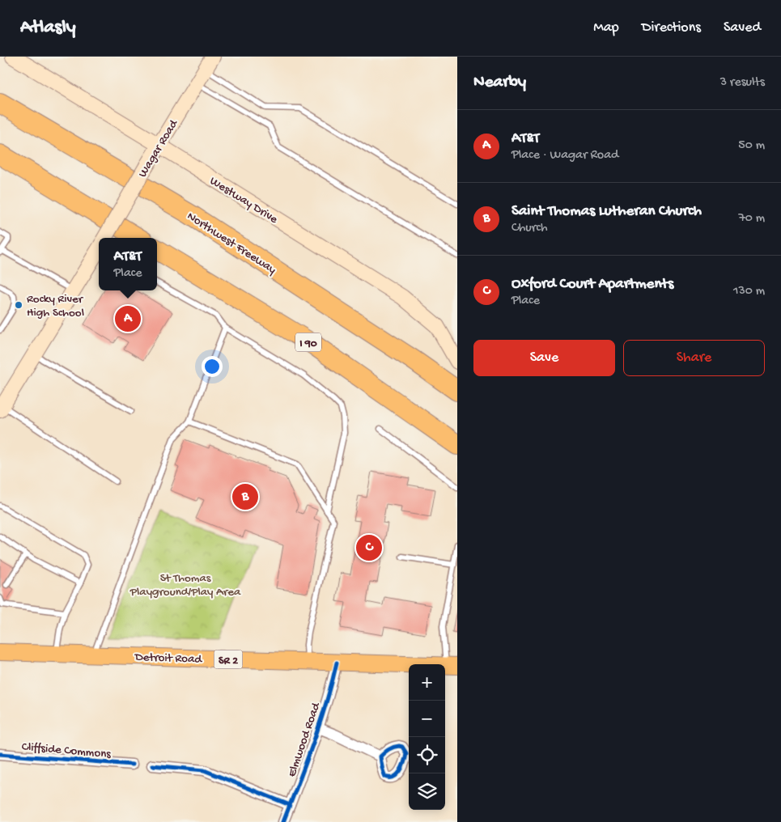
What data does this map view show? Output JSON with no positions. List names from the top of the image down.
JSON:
{
  "streets": {
    "highway": ["Northwest Freeway", "I 90"],
    "main road": [
      "Wagar Road",
      "Westway Drive",
      "Detroit Road",
      "SR 2"
    ],
    "street": ["Elmwood Road", "Cliffside Commons"]
  },
  "crossings": [
    ["Wagar Road", "Westway Drive"],
    ["Detroit Road", "Elmwood Road"]
  ],
  "parks": ["St Thomas Playground/Play Area"],
  "places": ["Rocky River High School"],
  "page": {
    "header": "Atlasly",
    "nav": ["Map", "Directions", "Saved"],
    "heading": ["Nearby", "3 results"],
    "list": [
      {
        "mark": "A",
        "name": "AT&T",
        "note": "Place · Wagar Road",
        "value": "50 m"
      },
      {
        "mark": "B",
        "name": "Saint Thomas Lutheran Church",
        "note": "Church",
        "value": "70 m"
      },
      {
        "mark": "C",
        "name": "Oxford Court Apartments",
        "note": "Place",
        "value": "130 m"
      }
    ],
    "popup": ["AT&T", "Place"],
    "pins": ["A", "B", "C"],
    "buttons": ["Save", "Share"],
    "map_buttons": ["+", "−"]
  }
}
